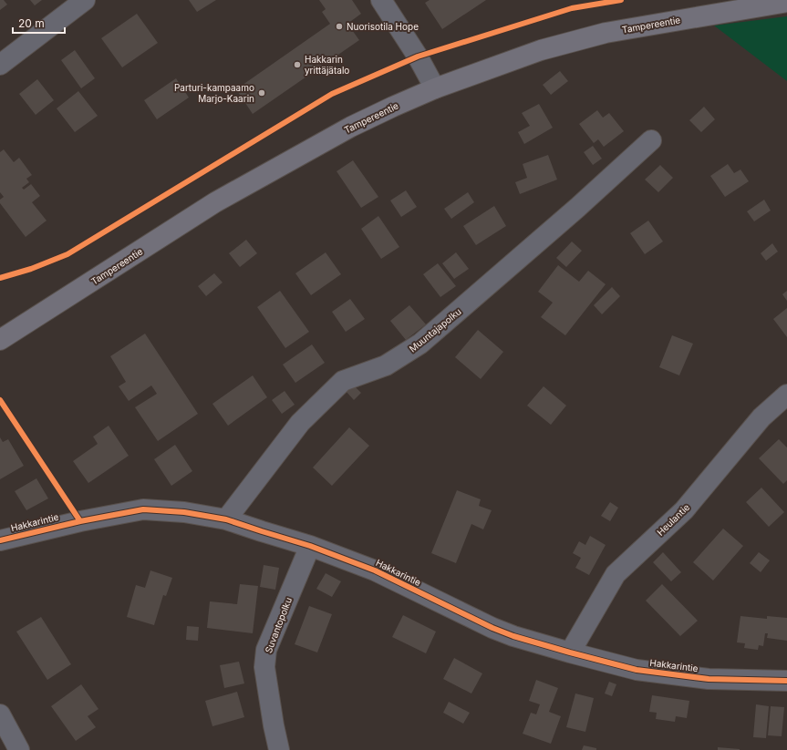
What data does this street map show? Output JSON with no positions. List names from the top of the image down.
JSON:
{
  "streets": {
    "main road": ["Tampereentie"],
    "street": [
      "Muuntajapolku",
      "Heulantie",
      "Hakkarintie",
      "Suvantopolku"
    ]
  },
  "crossings": [
    ["Muuntajapolku", "Hakkarintie"],
    ["Heulantie", "Hakkarintie"],
    ["Hakkarintie", "Suvantopolku"]
  ],
  "places": ["Nuorisotila Hope", "Hakkarin yrittäjätalo", "Parturi-kampaamo Marjo-Kaarin"],
  "scale_bar": "20 m"
}
